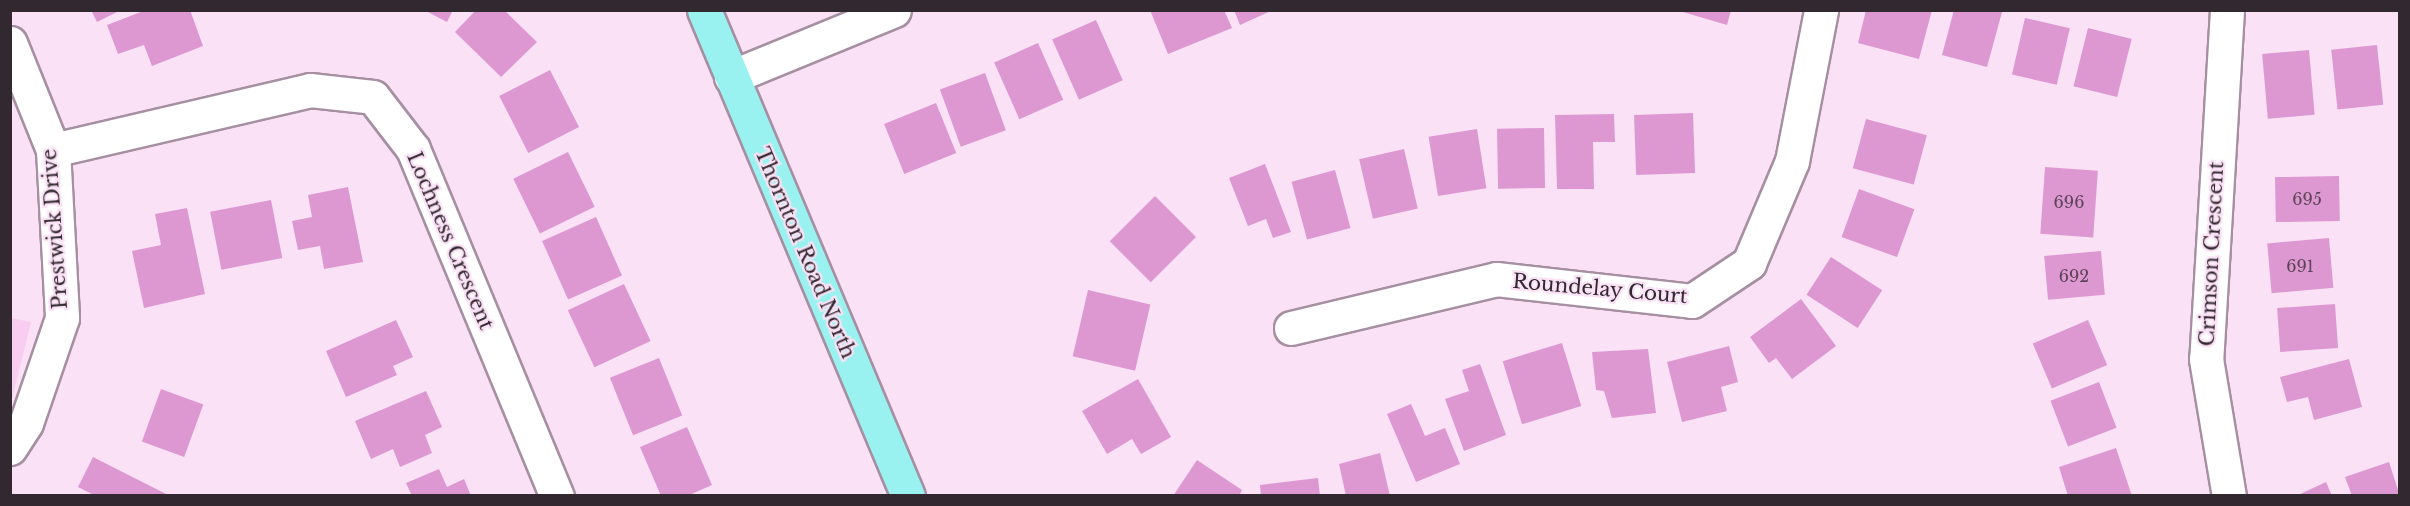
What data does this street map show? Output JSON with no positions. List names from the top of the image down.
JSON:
{
  "streets": {
    "main road": ["Thornton Road North"],
    "street": [
      "Prestwick Drive",
      "Lochness Crescent",
      "Crimson Crescent",
      "Roundelay Court"
    ]
  },
  "crossings": [
    ["Prestwick Drive", "Lochness Crescent"]
  ],
  "house_numbers": [
    "695",
    "696",
    "691",
    "692"
  ]
}
